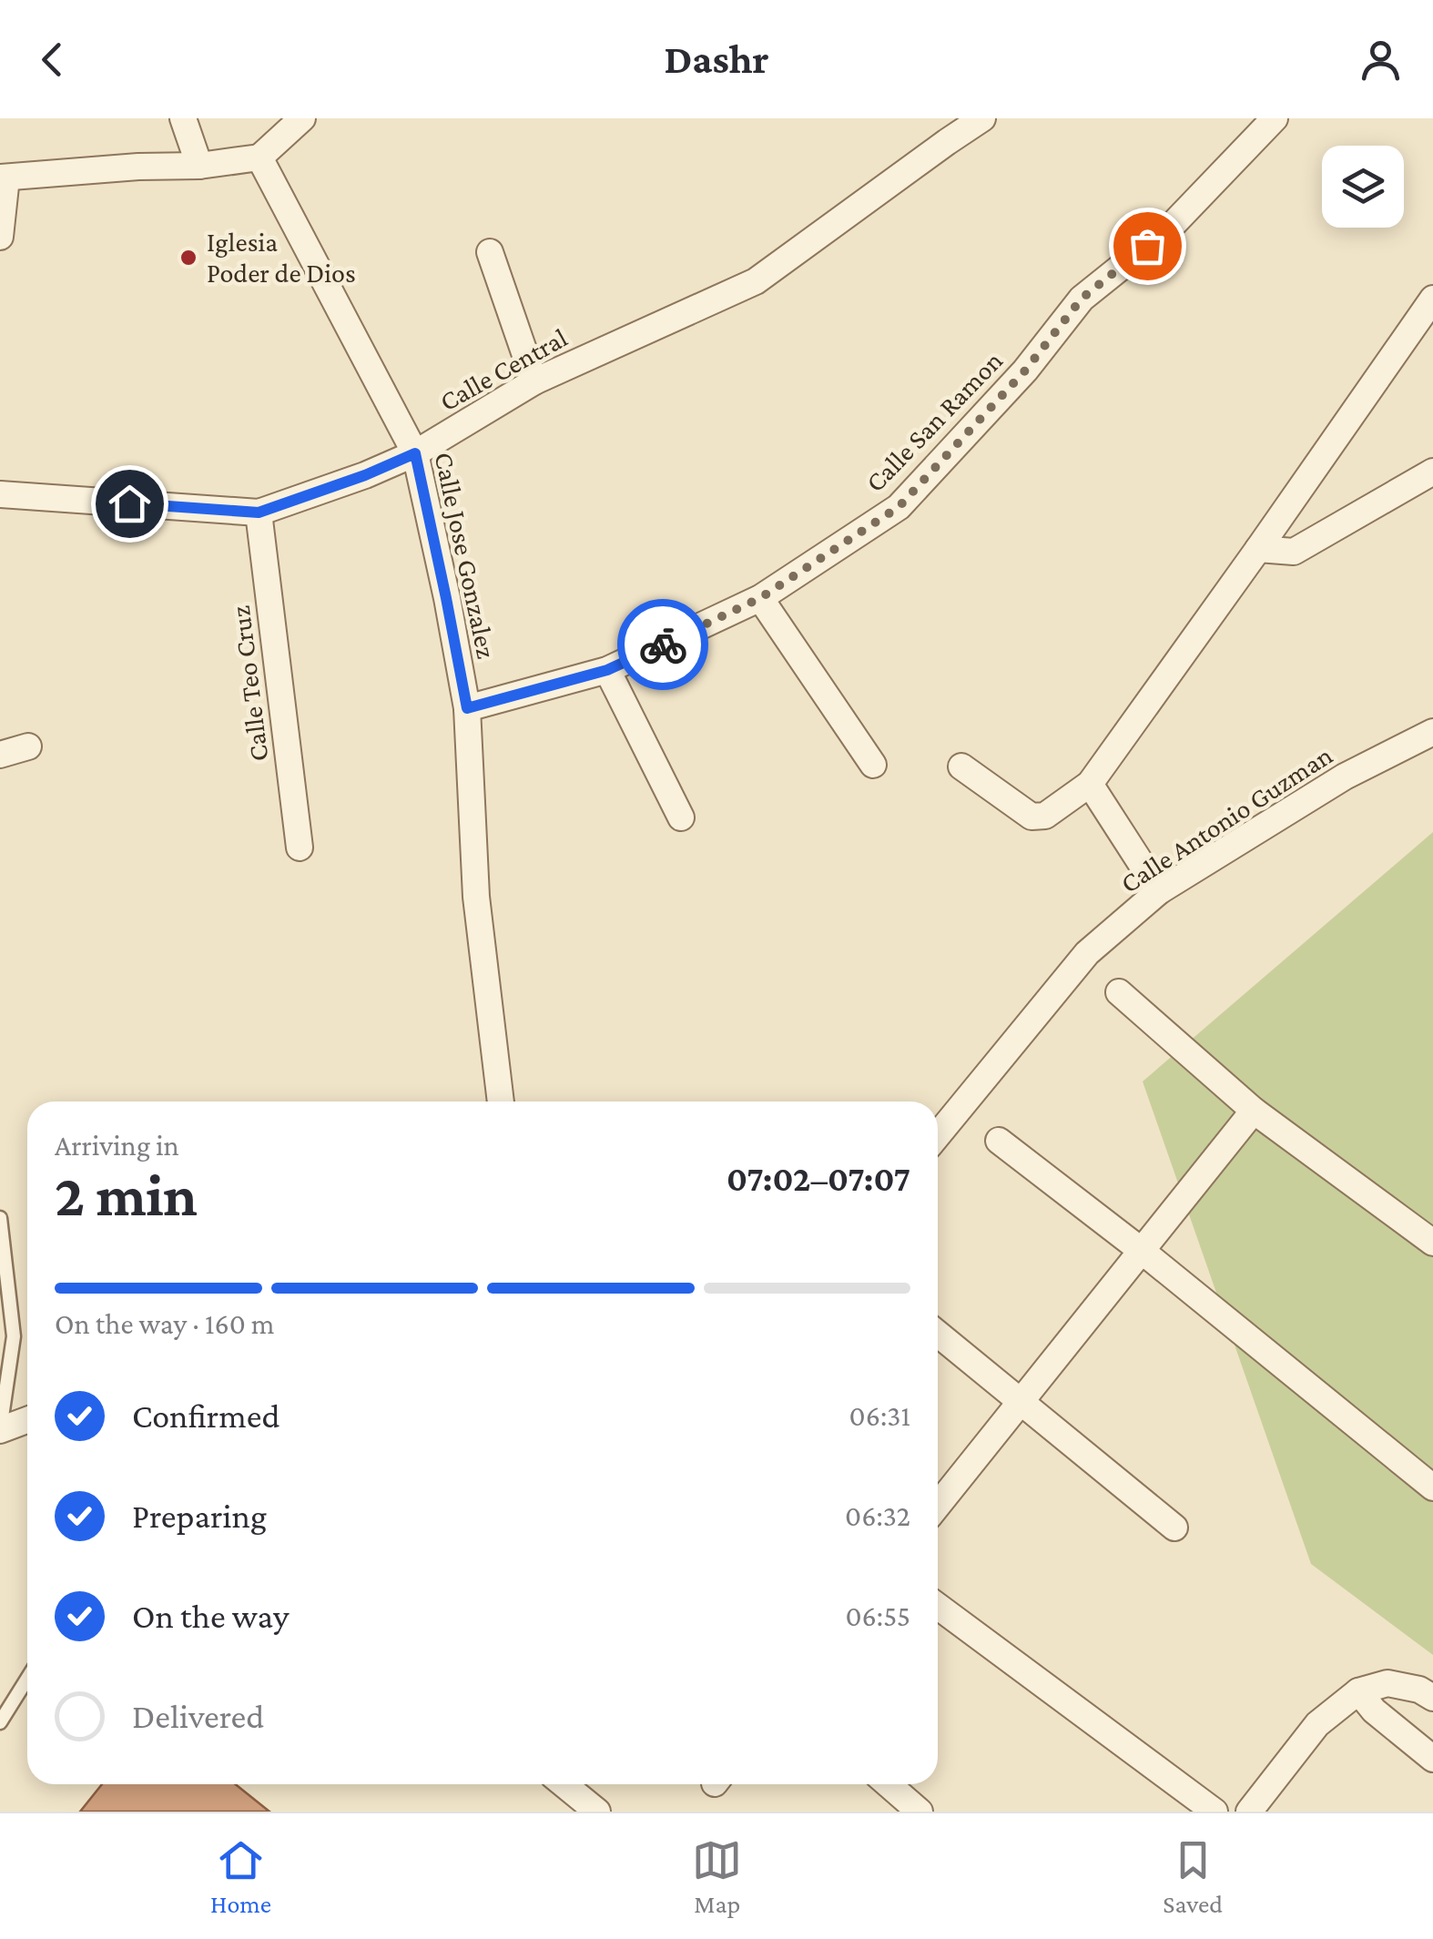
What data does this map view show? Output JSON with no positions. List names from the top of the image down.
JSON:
{
  "streets": {
    "street": [
      "Calle Central",
      "Calle San Ramon",
      "Calle Jose Gonzalez",
      "Calle Teo Cruz",
      "Calle Antonio Guzman"
    ]
  },
  "crossings": [
    ["Calle Central", "Calle Jose Gonzalez"],
    ["Calle Central", "Calle Teo Cruz"],
    ["Calle San Ramon", "Calle Jose Gonzalez"]
  ],
  "places": ["Iglesia Poder de Dios"],
  "page": {
    "header": "Dashr",
    "heading": ["2 min", "Arriving in", "07:02–07:07"],
    "bar": "On the way · 160 m",
    "list": [
      ["Confirmed", "06:31"],
      ["Preparing", "06:32"],
      ["On the way", "06:55"],
      "Delivered"
    ],
    "tabs": ["Home", "Map", "Saved"]
  }
}
